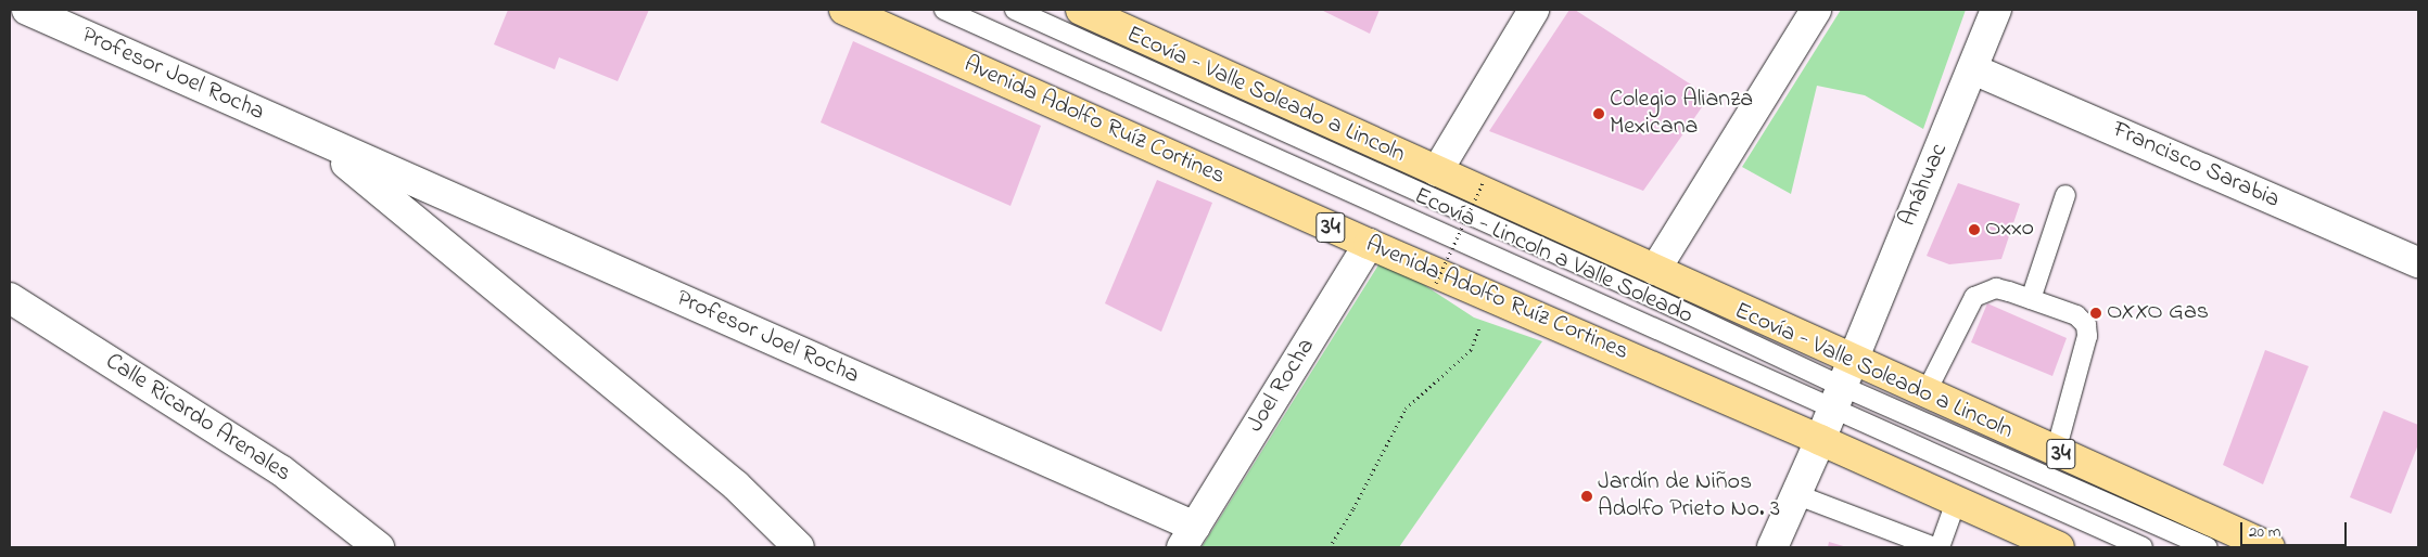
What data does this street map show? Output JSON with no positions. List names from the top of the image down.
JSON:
{
  "streets": {
    "main road": ["Avenida Adolfo Ruíz Cortines", "34"],
    "street": [
      "Profesor Joel Rocha",
      "Francisco Sarabia",
      "Anáhuac",
      "Joel Rocha",
      "Calle Ricardo Arenales"
    ],
    "lane": ["Ecovía - Valle Soleado a Lincoln", "Ecovía - Lincoln a Valle Soleado"]
  },
  "crossings": [
    ["Profesor Joel Rocha", "Joel Rocha"],
    ["Ecovía - Valle Soleado a Lincoln", "Anáhuac"],
    ["Ecovía - Valle Soleado a Lincoln", "34"],
    ["Ecovía - Valle Soleado a Lincoln", "Ecovía - Lincoln a Valle Soleado"],
    ["Avenida Adolfo Ruíz Cortines", "Anáhuac"],
    ["Avenida Adolfo Ruíz Cortines", "Joel Rocha"],
    ["Francisco Sarabia", "Anáhuac"],
    ["Anáhuac", "34"],
    ["Anáhuac", "Ecovía - Lincoln a Valle Soleado"],
    ["34", "Ecovía - Lincoln a Valle Soleado"]
  ],
  "places": [
    "Colegio Alianza Mexicana",
    "Oxxo",
    "OXXO Gas",
    "Jardín de Niños Adolfo Prieto No. 3"
  ],
  "scale_bar": "20 m"
}
